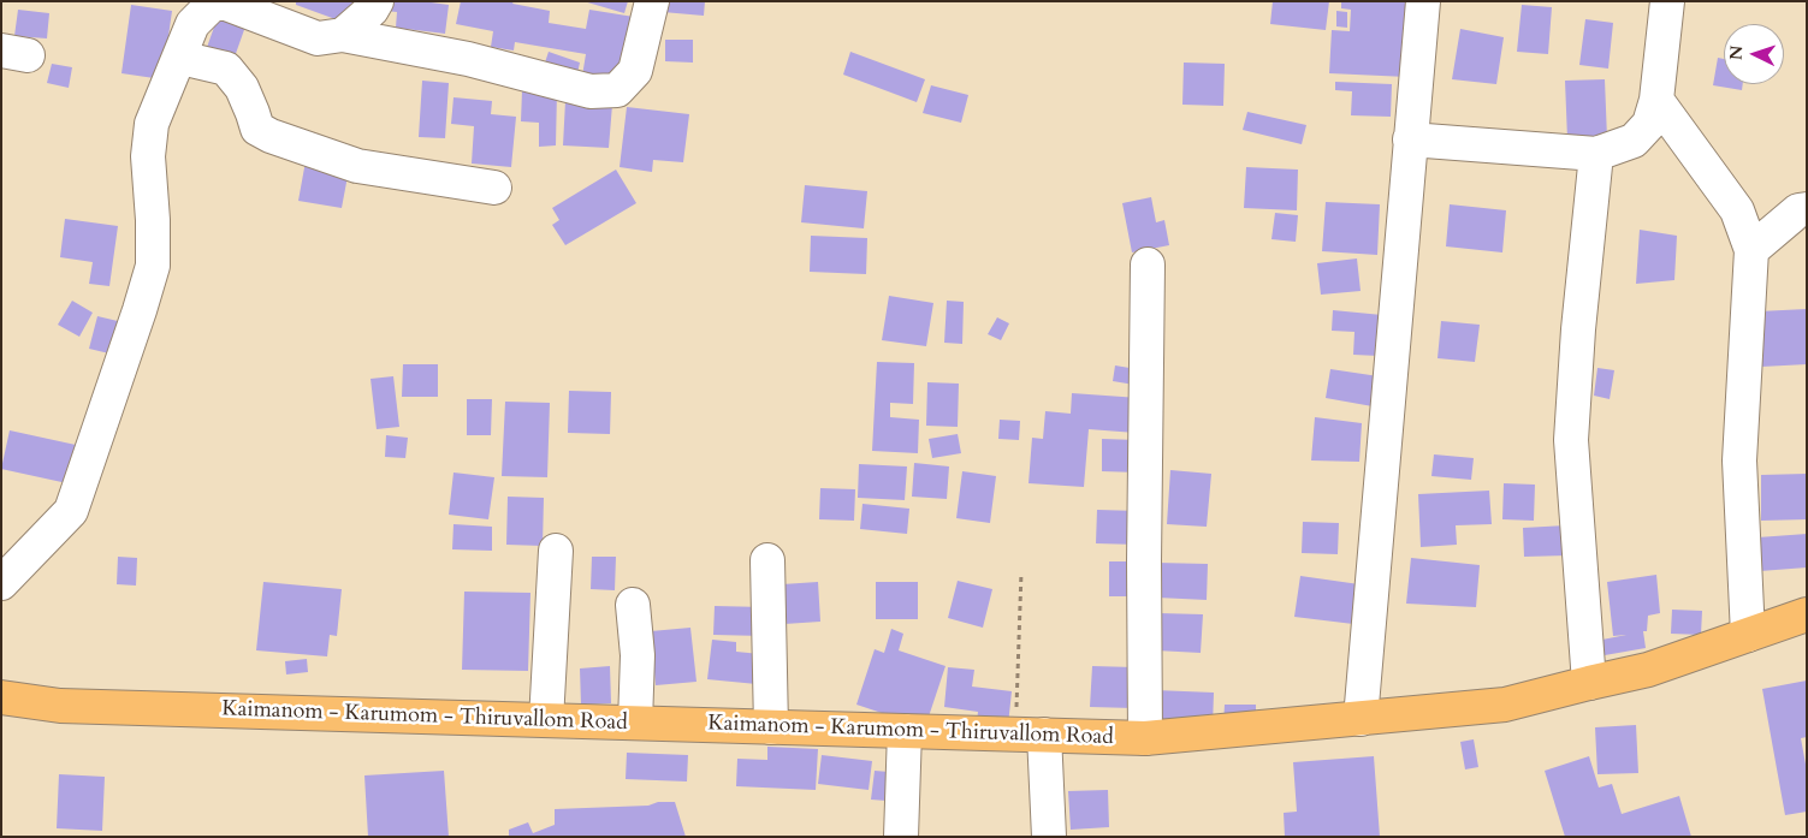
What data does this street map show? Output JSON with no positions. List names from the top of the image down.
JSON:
{
  "streets": {
    "main road": ["Kaimanom - Karumom - Thiruvallom Road"]
  },
  "north": "left"
}
